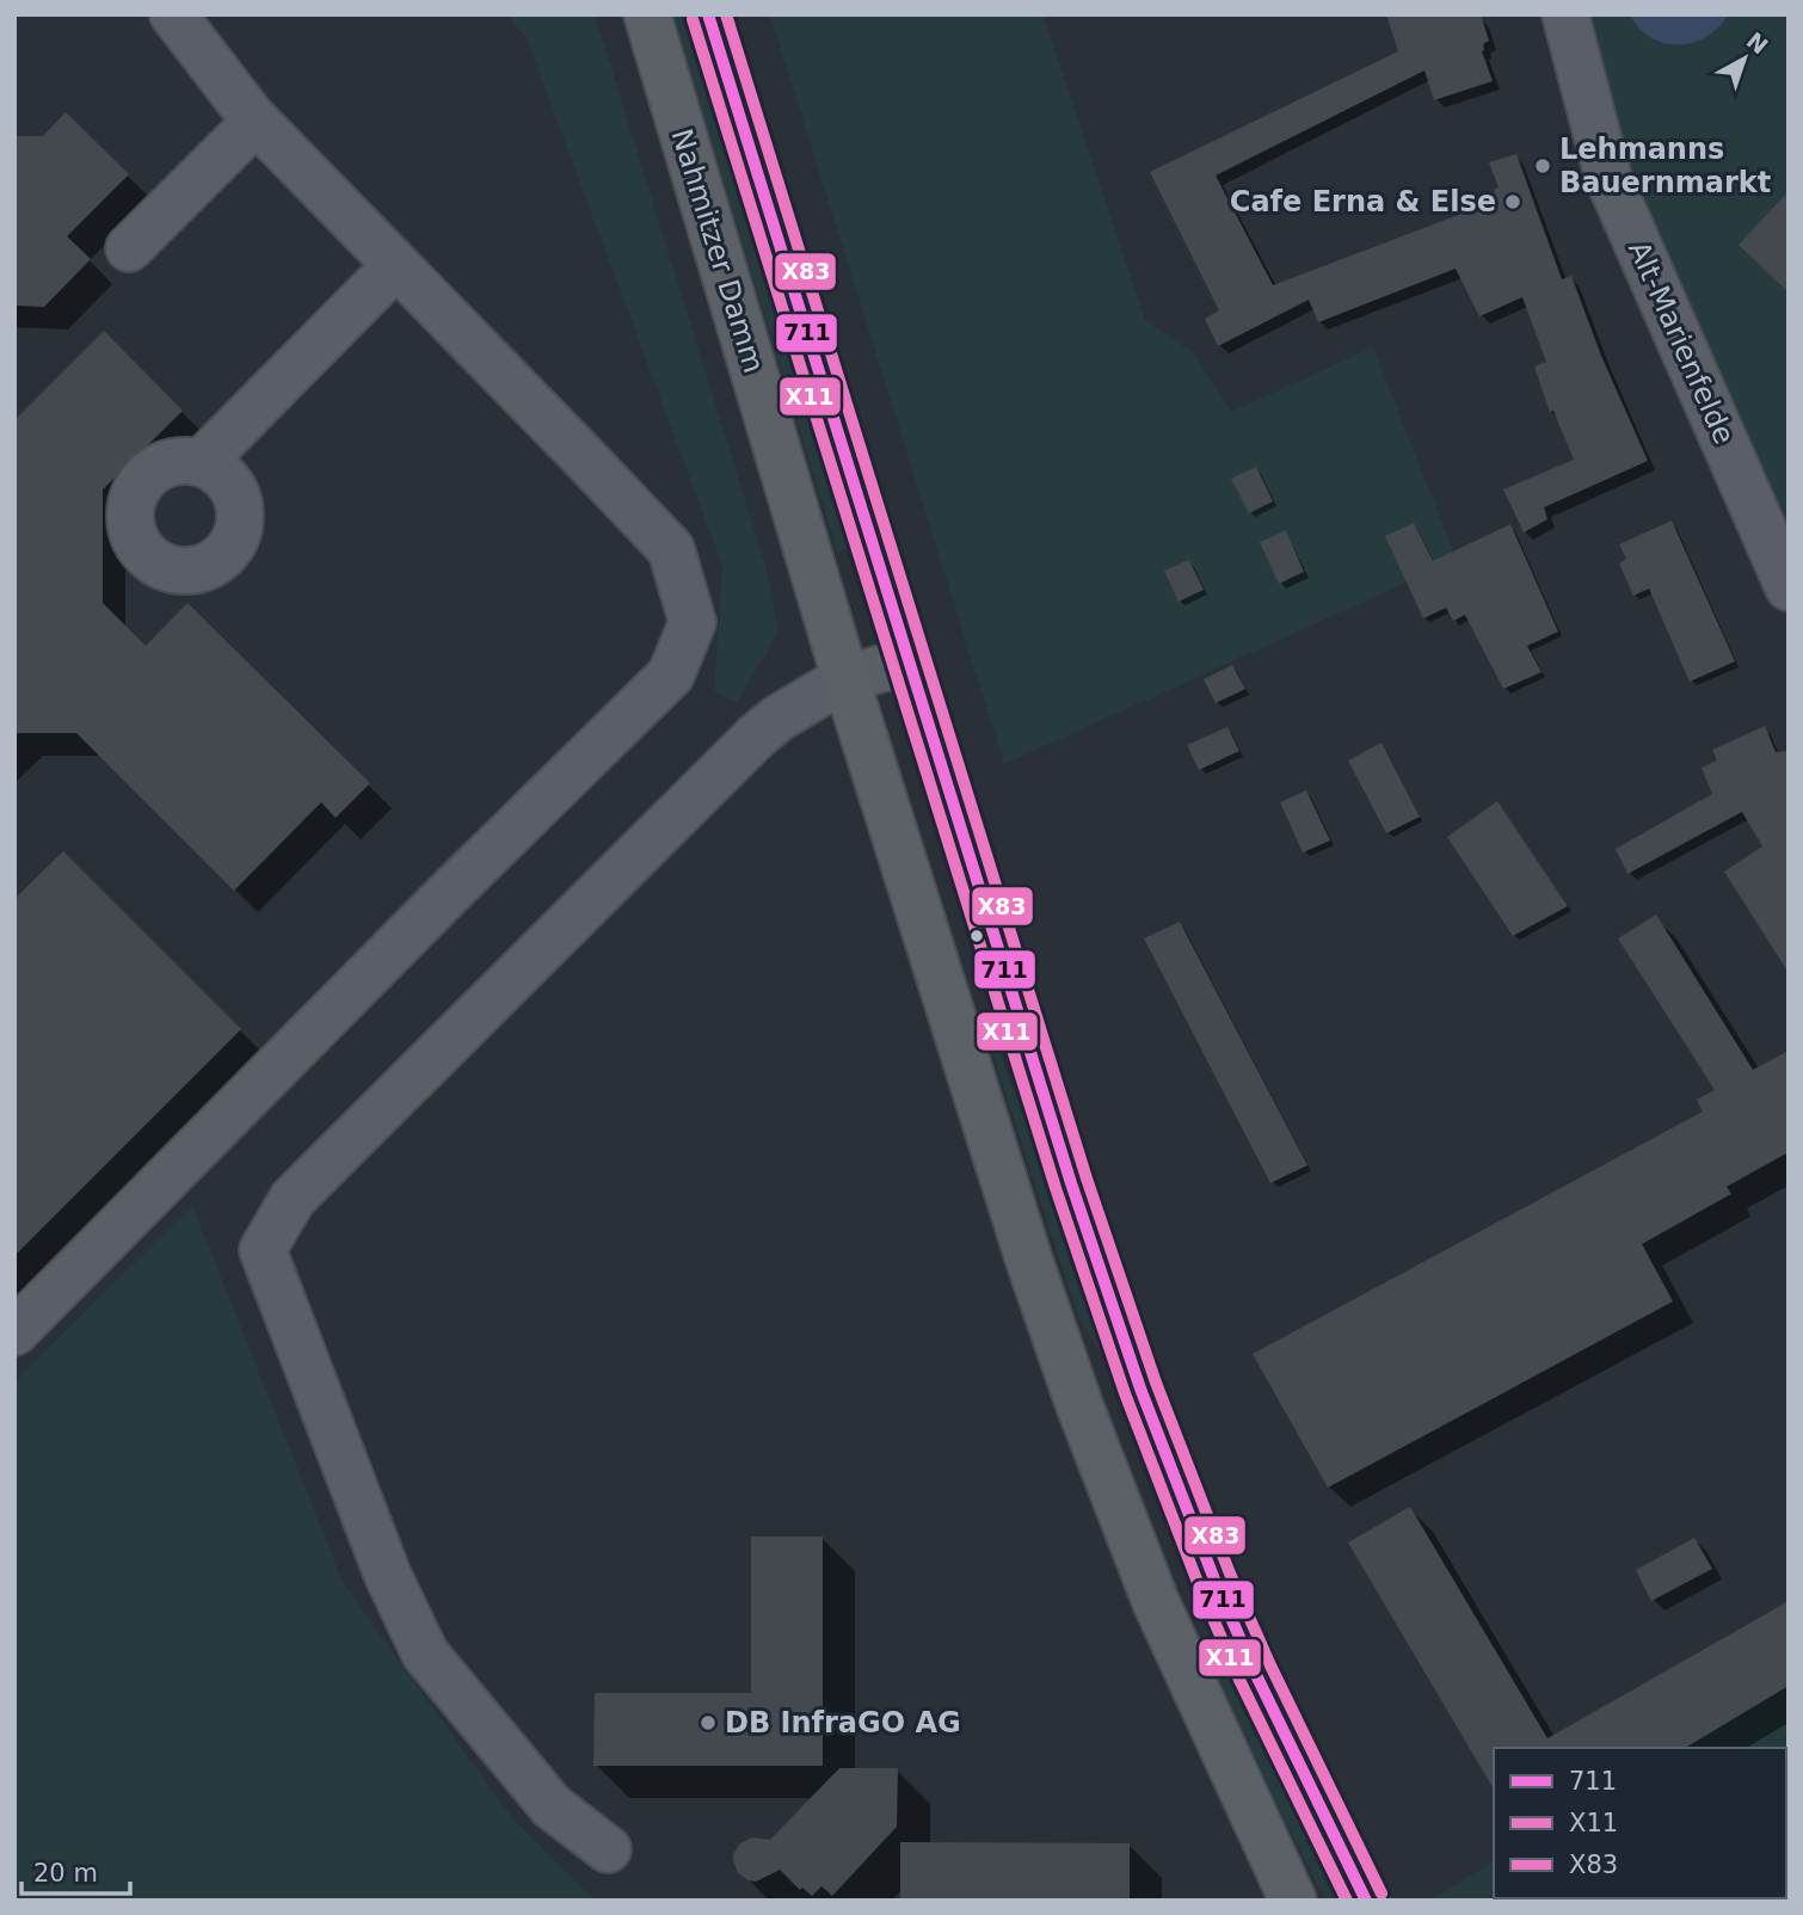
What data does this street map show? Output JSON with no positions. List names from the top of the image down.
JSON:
{
  "streets": {
    "main road": ["Nahmitzer Damm"],
    "street": ["Alt-Marienfelde"]
  },
  "places": ["Lehmanns Bauernmarkt", "Cafe Erna & Else", "DB InfraGO AG"],
  "lines": ["transit line 711", "transit line X83", "transit line X11"],
  "legend": ["711", "X11", "X83"],
  "scale_bar": "20 m",
  "north": "top right"
}
